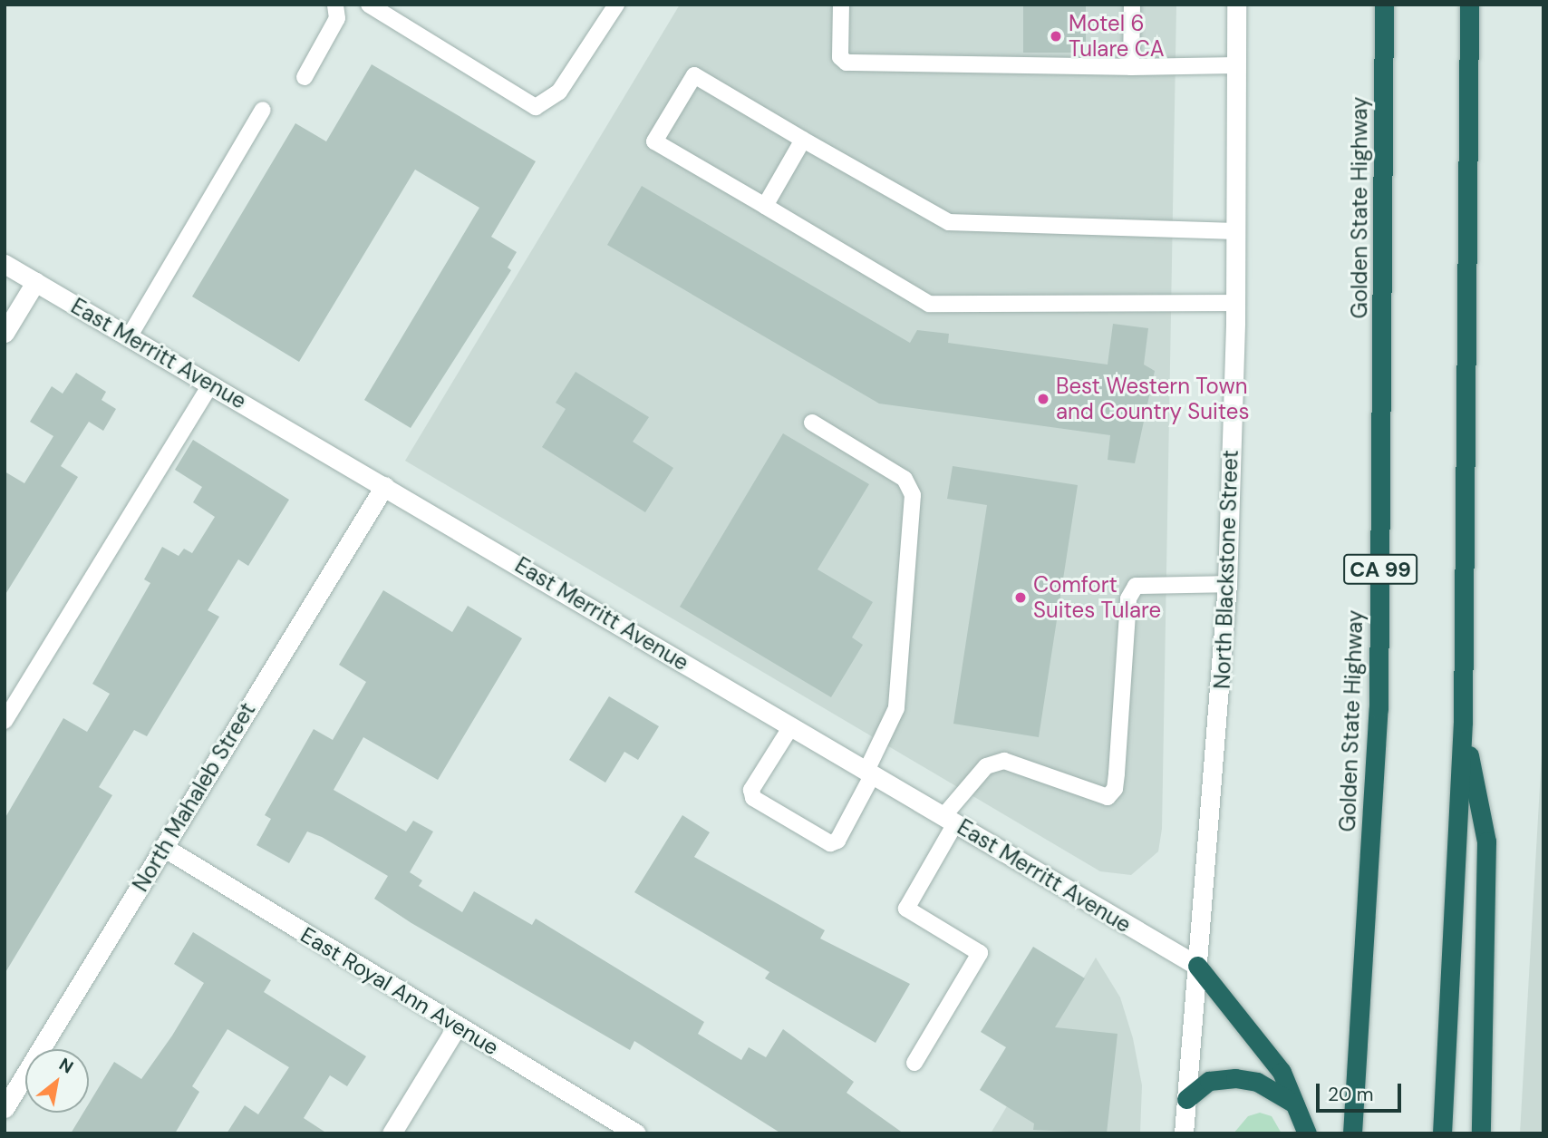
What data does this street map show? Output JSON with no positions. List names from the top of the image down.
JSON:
{
  "streets": {
    "highway": ["Golden State Highway", "CA 99"],
    "street": [
      "East Merritt Avenue",
      "North Blackstone Street",
      "North Mahaleb Street",
      "East Royal Ann Avenue"
    ]
  },
  "crossings": [
    ["East Merritt Avenue", "North Blackstone Street"],
    ["East Merritt Avenue", "North Mahaleb Street"],
    ["North Mahaleb Street", "East Royal Ann Avenue"]
  ],
  "places": ["Motel 6 Tulare CA", "Best Western Town and Country Suites", "Comfort Suites Tulare"],
  "scale_bar": "20 m",
  "north": "top right"
}
